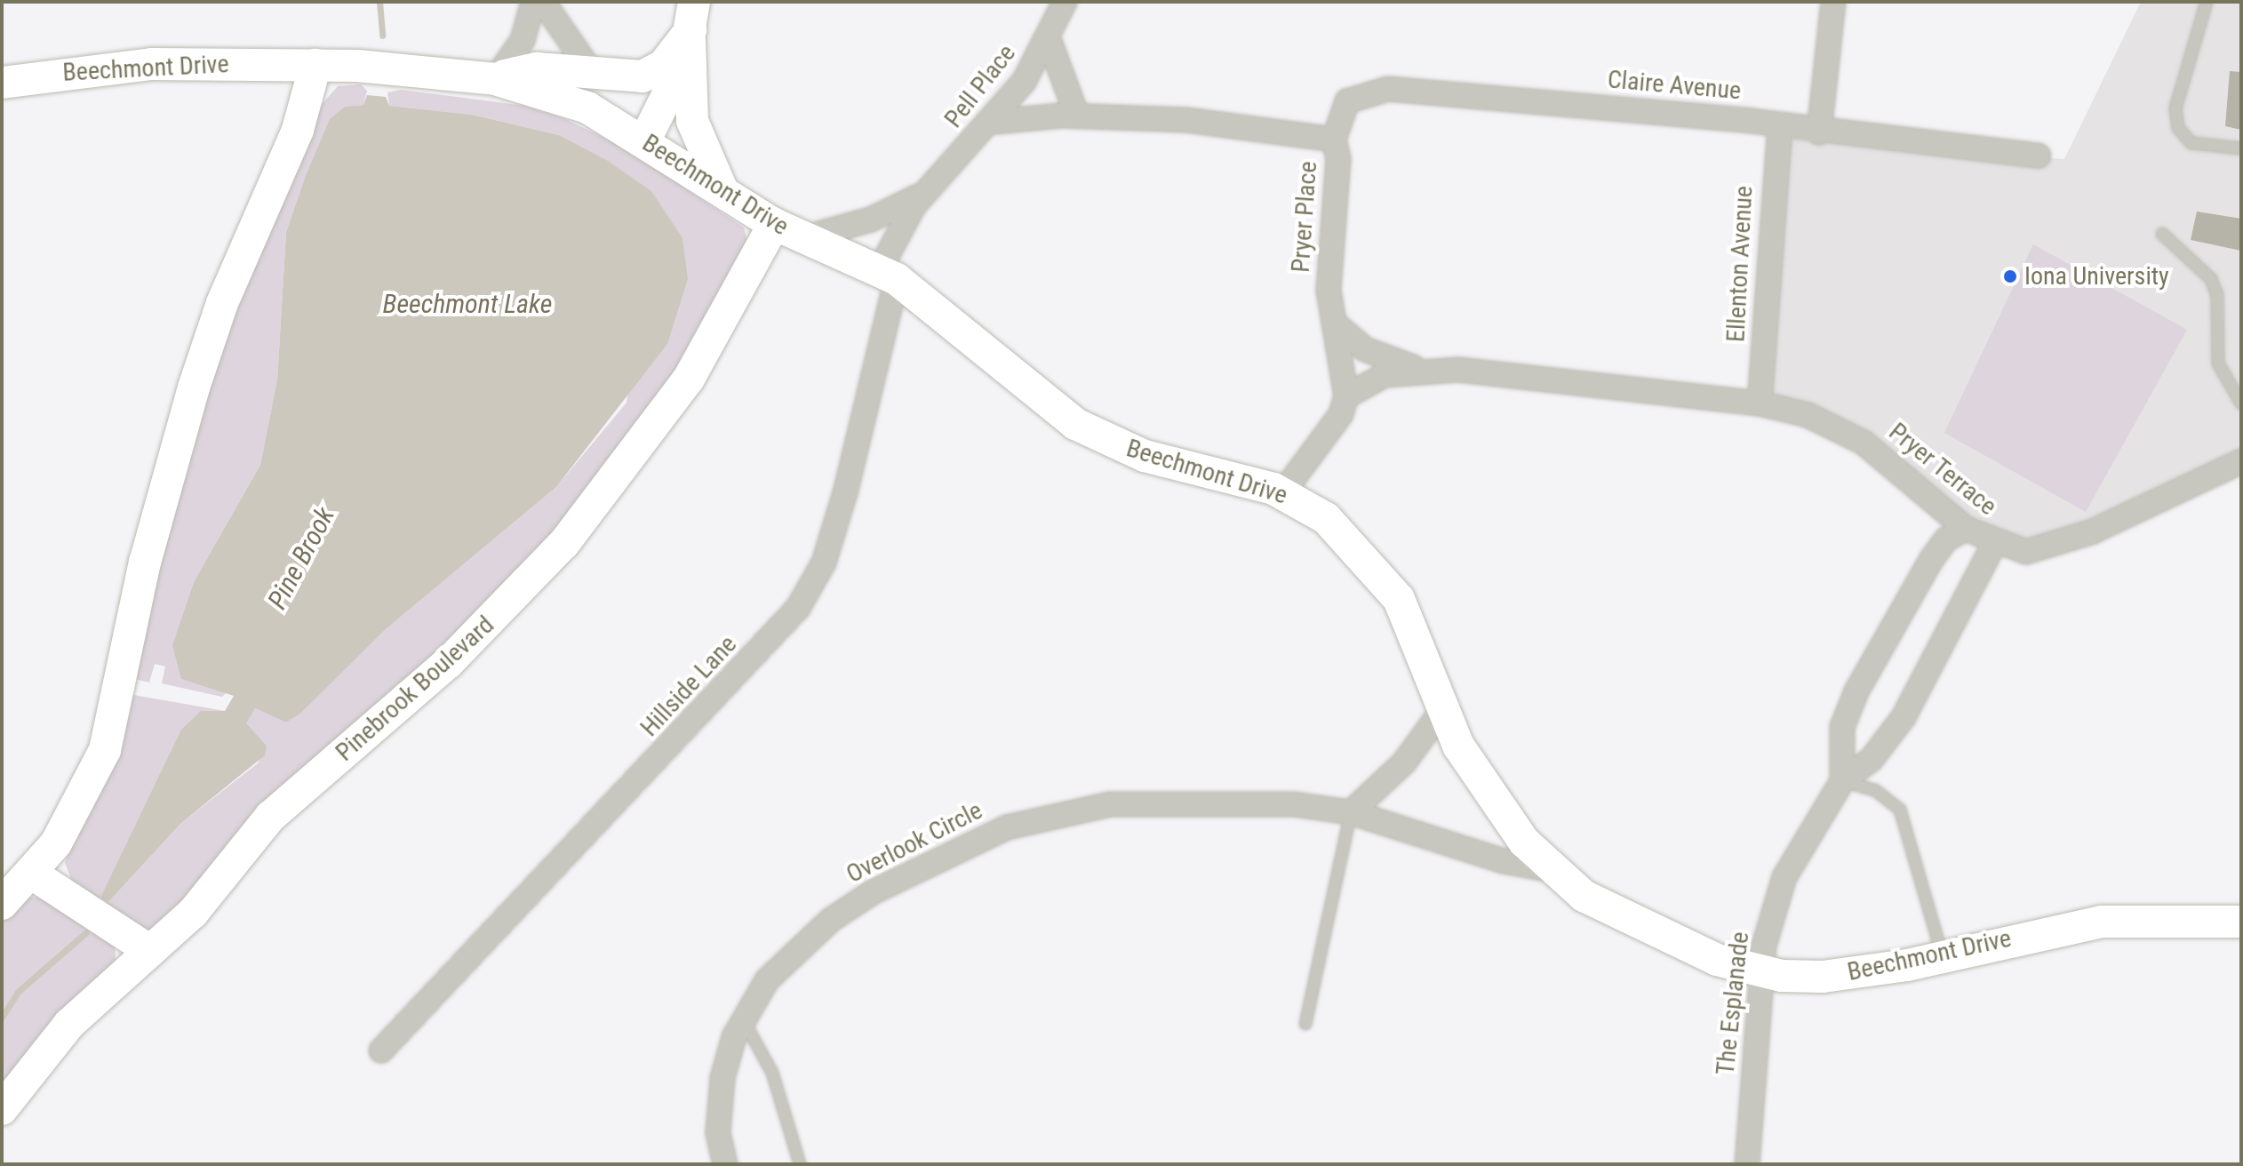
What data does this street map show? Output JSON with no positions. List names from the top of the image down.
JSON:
{
  "streets": {
    "street": [
      "Beechmont Drive",
      "Claire Avenue",
      "Pell Place",
      "Pryer Place",
      "Ellenton Avenue",
      "Pryer Terrace",
      "Hillside Lane",
      "Pinebrook Boulevard",
      "Overlook Circle",
      "The Esplanade"
    ]
  },
  "crossings": [
    ["Beechmont Drive", "Pell Place"],
    ["Beechmont Drive", "Hillside Lane"],
    ["Beechmont Drive", "Pinebrook Boulevard"],
    ["Beechmont Drive", "Overlook Circle"],
    ["Beechmont Drive", "The Esplanade"],
    ["Claire Avenue", "Pryer Place"],
    ["Claire Avenue", "Ellenton Avenue"],
    ["Pell Place", "Pryer Place"],
    ["Pell Place", "Hillside Lane"],
    ["Pryer Place", "Pryer Terrace"],
    ["Ellenton Avenue", "Pryer Terrace"],
    ["Pryer Terrace", "The Esplanade"]
  ],
  "water": ["Beechmont Lake", "Pine Brook"],
  "places": ["Iona University"]
}
